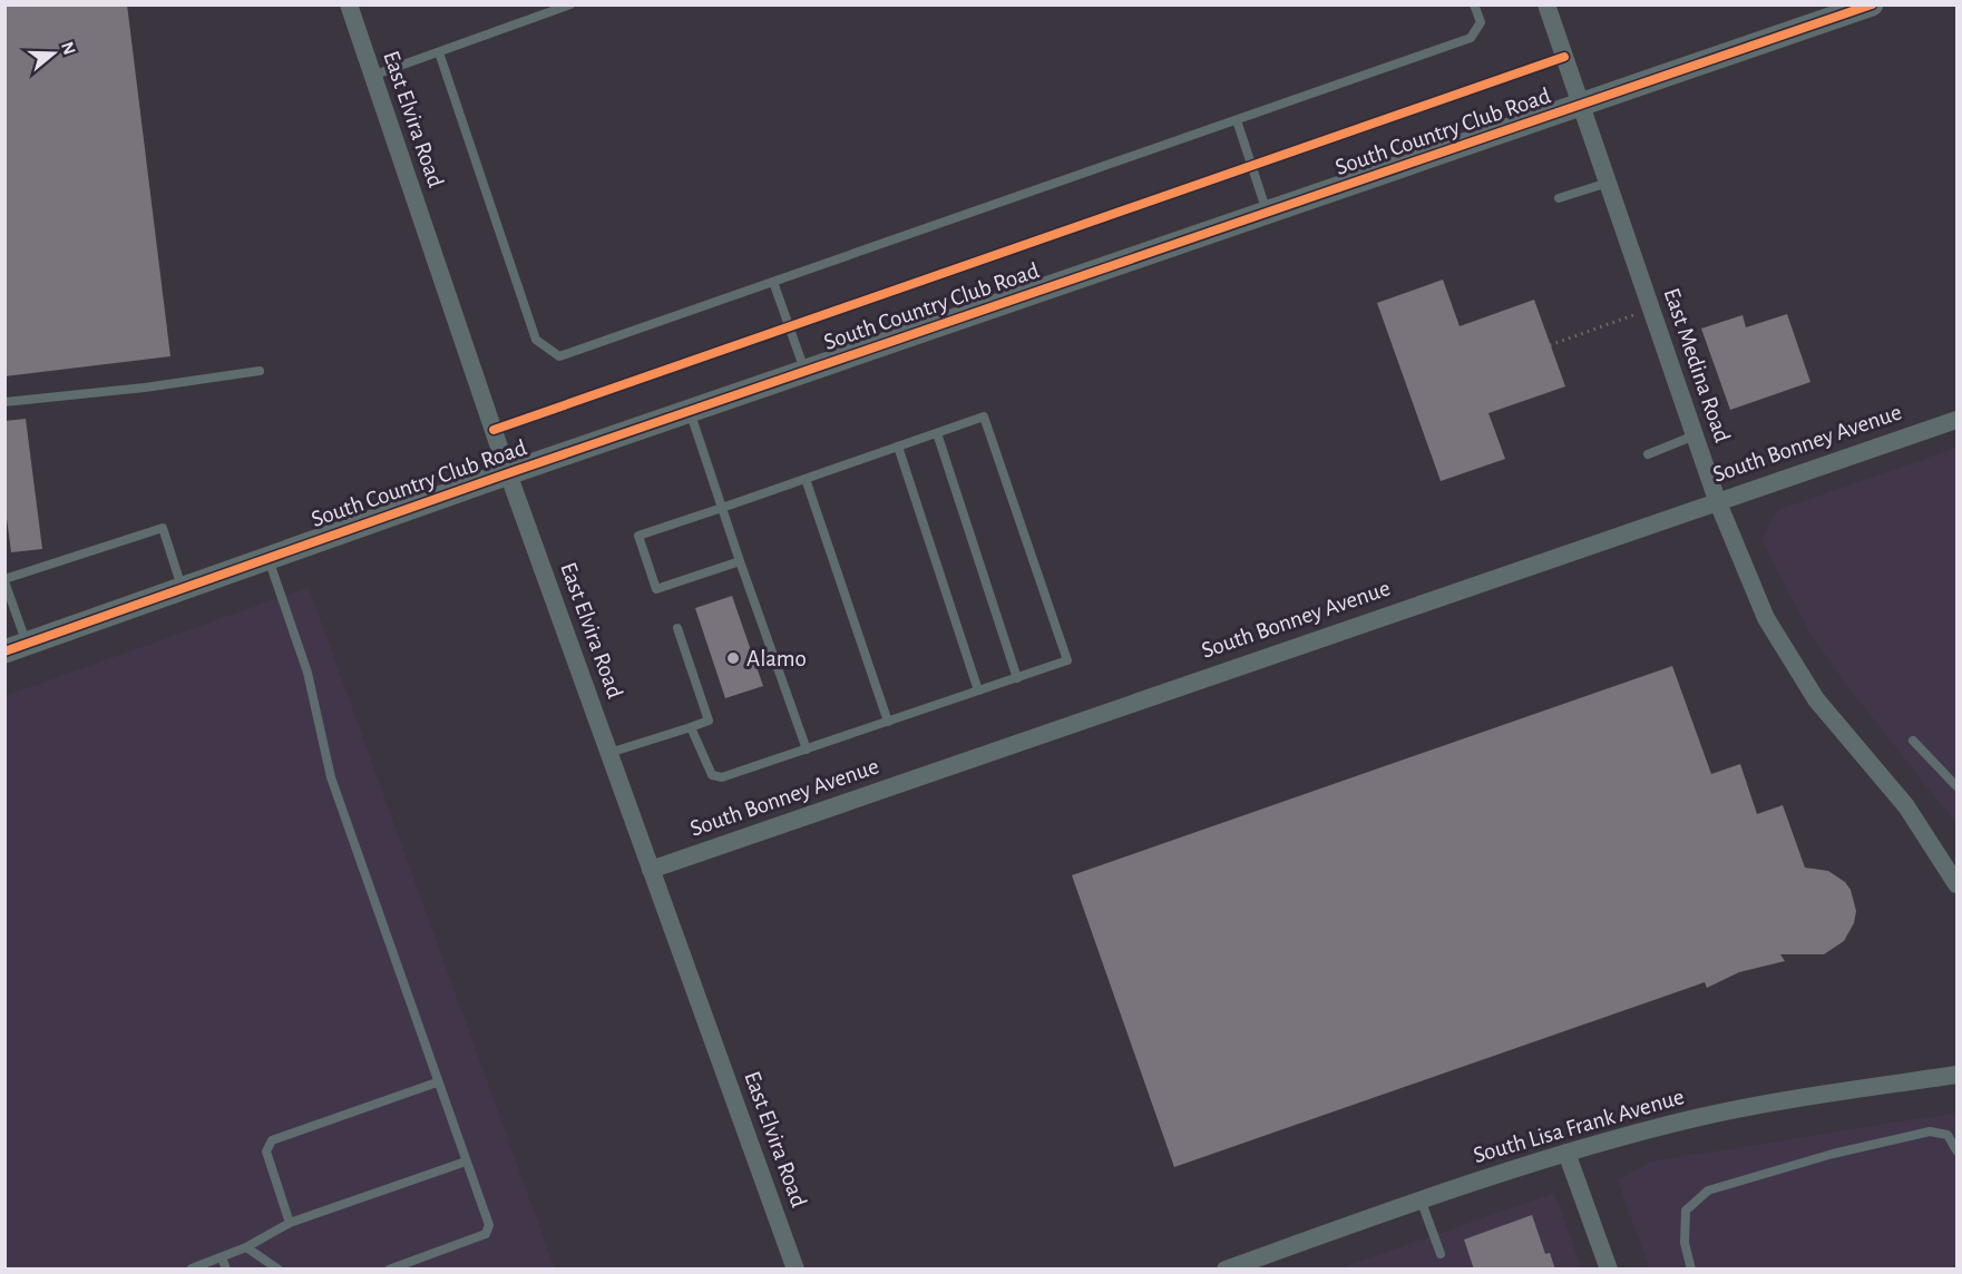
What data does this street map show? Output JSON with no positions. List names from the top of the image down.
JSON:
{
  "streets": {
    "street": [
      "East Elvira Road",
      "South Country Club Road",
      "East Medina Road",
      "South Bonney Avenue",
      "South Lisa Frank Avenue"
    ]
  },
  "crossings": [
    ["East Elvira Road", "South Country Club Road"],
    ["East Elvira Road", "South Bonney Avenue"],
    ["South Country Club Road", "East Medina Road"],
    ["East Medina Road", "South Bonney Avenue"]
  ],
  "places": ["Alamo"],
  "north": "right"
}
